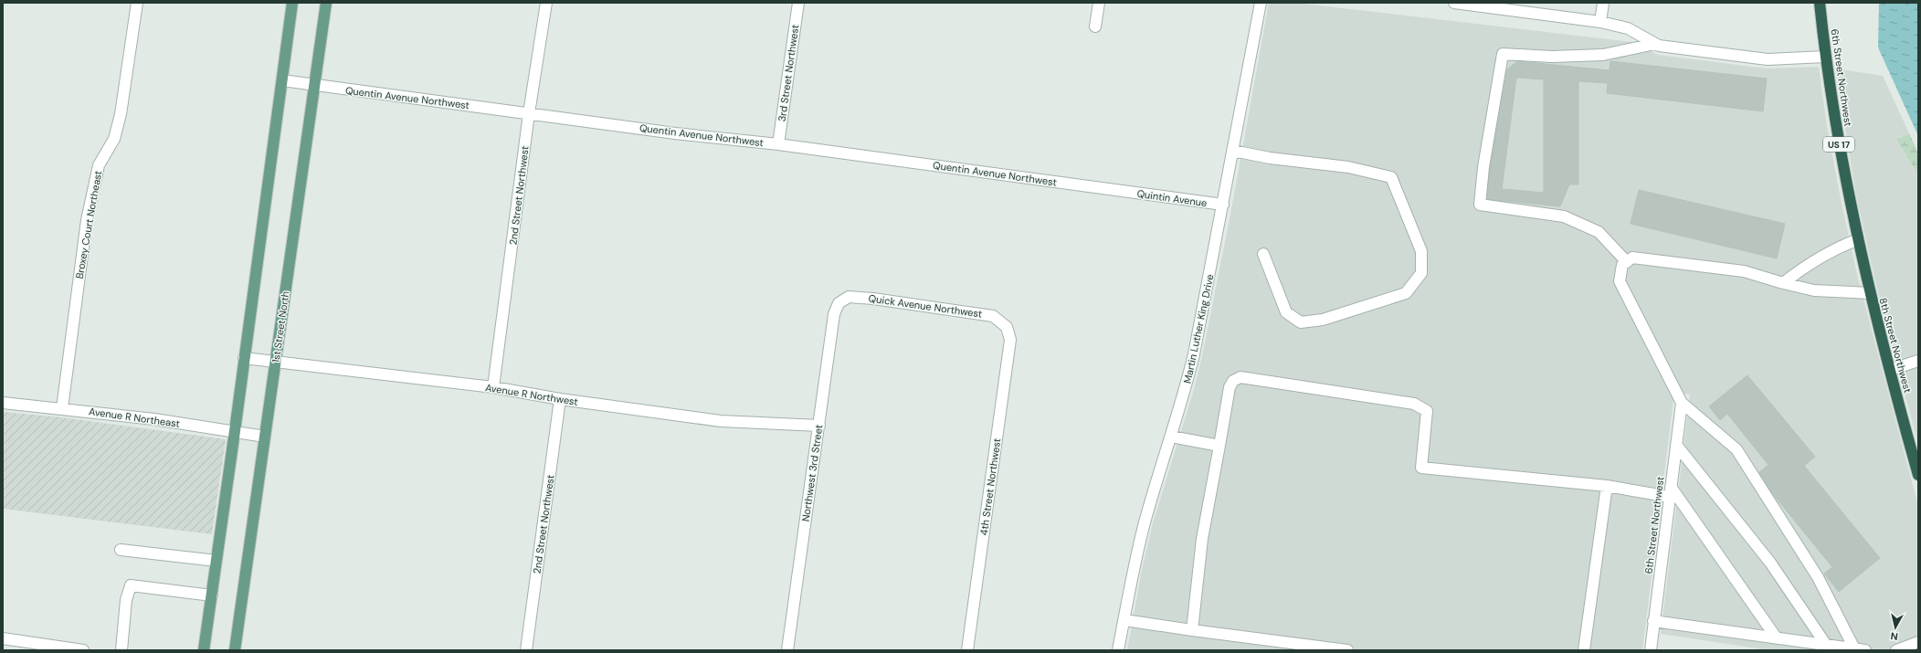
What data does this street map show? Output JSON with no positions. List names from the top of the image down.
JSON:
{
  "streets": {
    "highway": ["6th Street Northwest", "US 17", "8th Street Northwest"],
    "main road": ["1st Street North"],
    "street": [
      "3rd Street Northwest",
      "Quentin Avenue Northwest",
      "2nd Street Northwest",
      "Quintin Avenue",
      "Broxey Court Northeast",
      "Quick Avenue Northwest",
      "Martin Luther King Drive",
      "Avenue R Northwest",
      "Avenue R Northeast",
      "Northwest 3rd Street",
      "4th Street Northwest"
    ]
  },
  "crossings": [
    ["3rd Street Northwest", "Quentin Avenue Northwest"],
    ["6th Street Northwest", "8th Street Northwest"],
    ["Quentin Avenue Northwest", "2nd Street Northwest"],
    ["Quentin Avenue Northwest", "Quintin Avenue"],
    ["Quentin Avenue Northwest", "1st Street North"],
    ["2nd Street Northwest", "Avenue R Northwest"],
    ["Quintin Avenue", "Martin Luther King Drive"],
    ["Broxey Court Northeast", "Avenue R Northeast"],
    ["Quick Avenue Northwest", "Northwest 3rd Street"],
    ["Quick Avenue Northwest", "4th Street Northwest"],
    ["1st Street North", "Avenue R Northwest"],
    ["1st Street North", "Avenue R Northeast"],
    ["Avenue R Northwest", "Northwest 3rd Street"]
  ],
  "north": "bottom"
}
